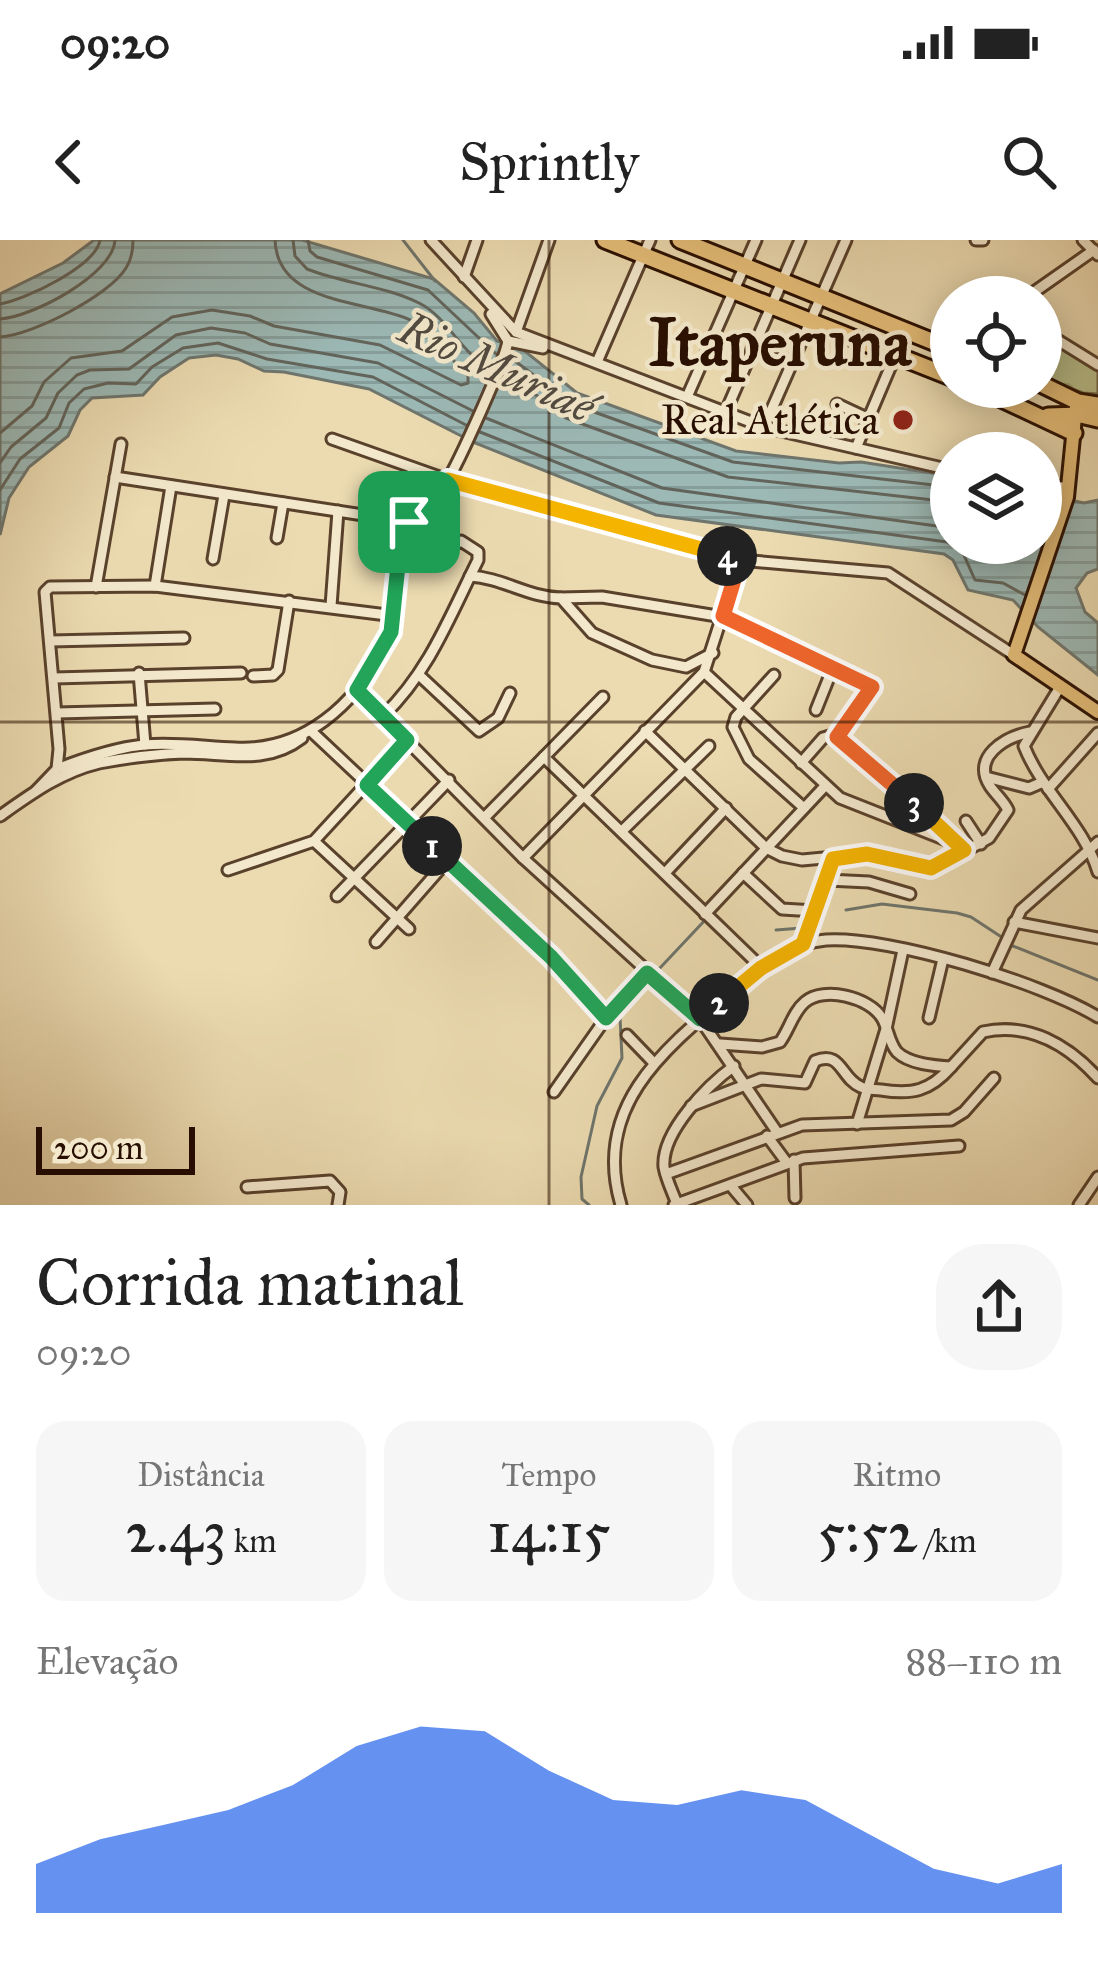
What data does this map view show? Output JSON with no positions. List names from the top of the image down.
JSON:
{
  "districts": ["Itaperuna"],
  "water": ["Rio Muriaé"],
  "places": ["Real Atlética"],
  "scale_bar": "200 m",
  "page": {
    "status": "09:20",
    "header": "Sprintly",
    "pins": [
      "4",
      "3",
      "1",
      "2"
    ],
    "scale": "200 m",
    "heading": ["Corrida matinal", "09:20"],
    "stats": [
      ["Distância", "2.43 km"],
      ["Tempo", "14:15"],
      ["Ritmo", "5:52 /km"]
    ],
    "chart": ["Elevação", "88–110 m"]
  }
}
